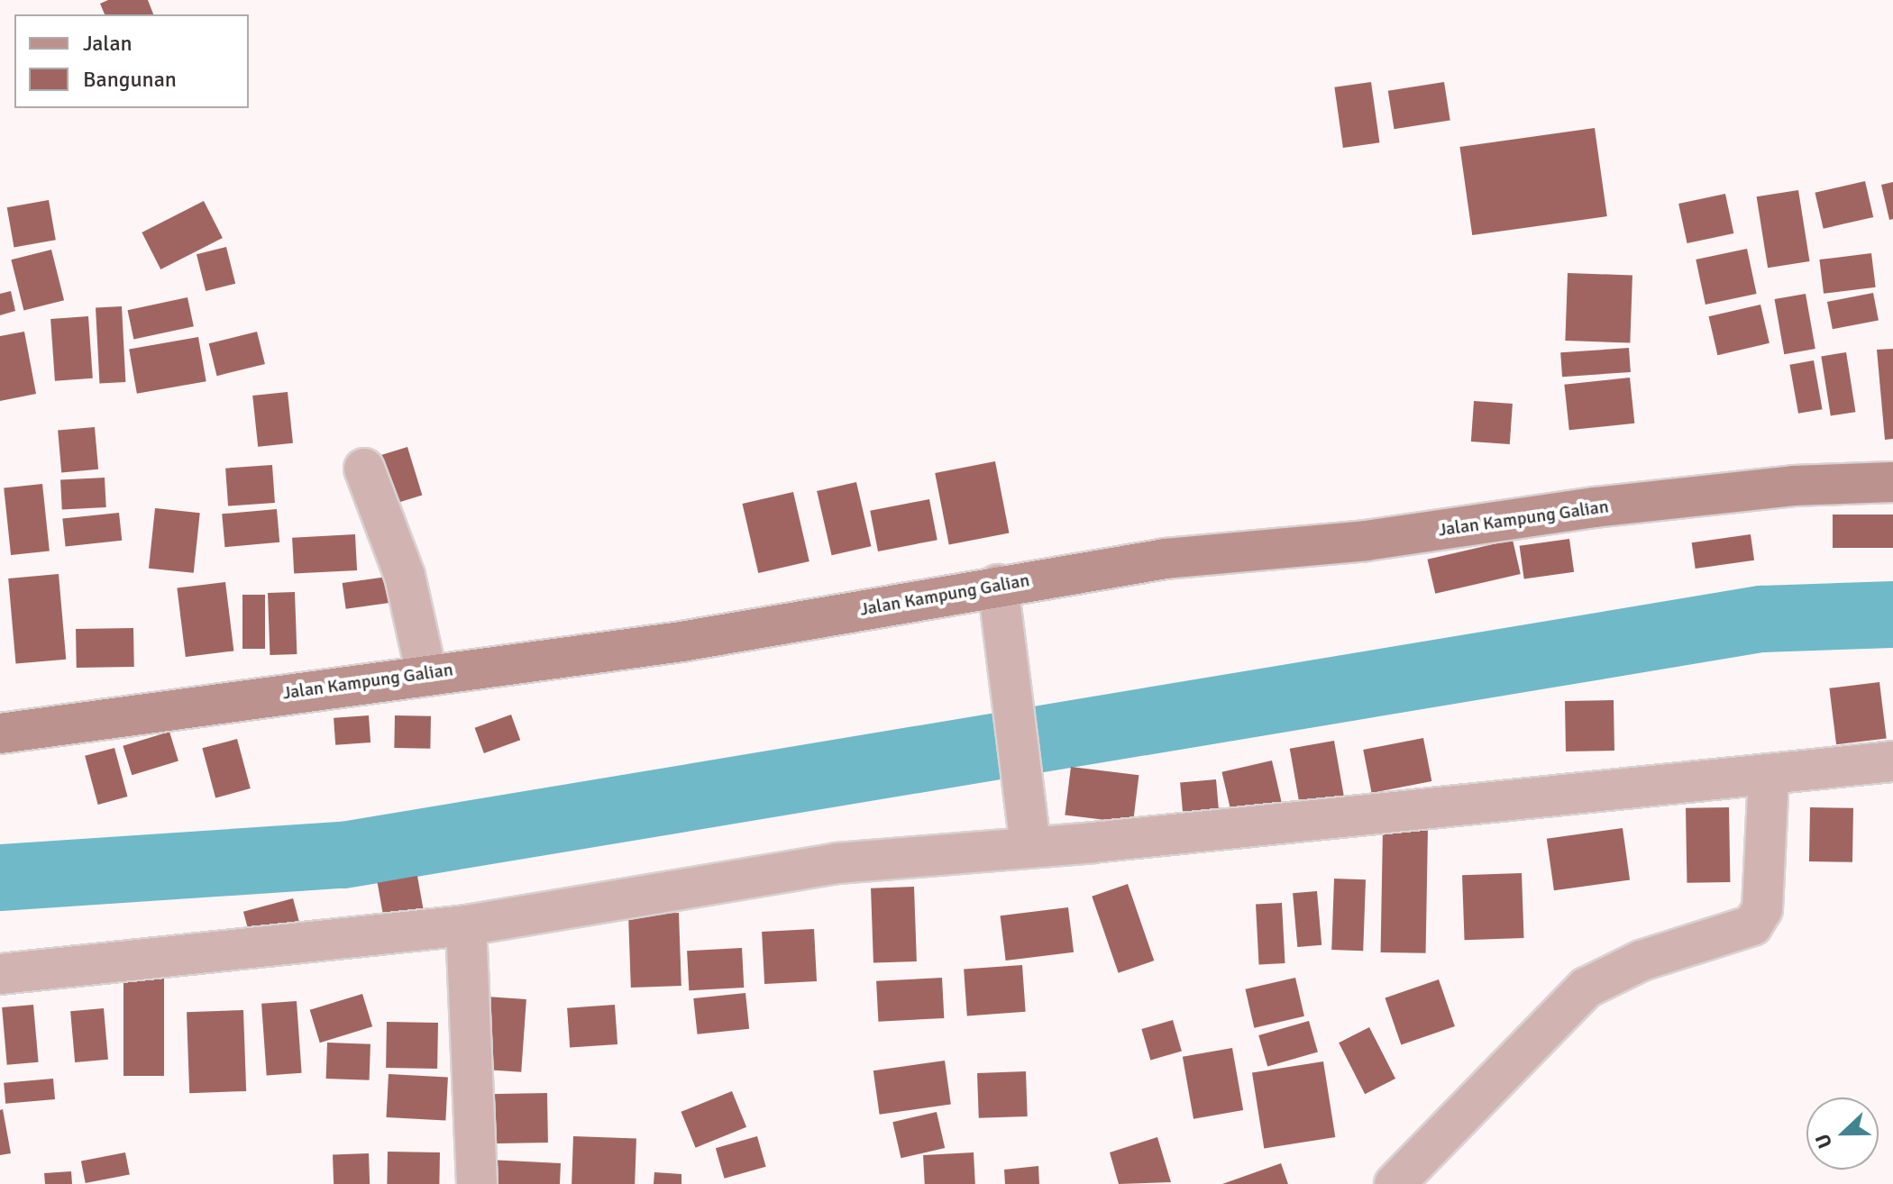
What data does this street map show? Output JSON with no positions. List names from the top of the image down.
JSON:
{
  "streets": {
    "main road": ["Jalan Kampung Galian"]
  },
  "legend": ["Jalan", "Bangunan"],
  "north": "left"
}
